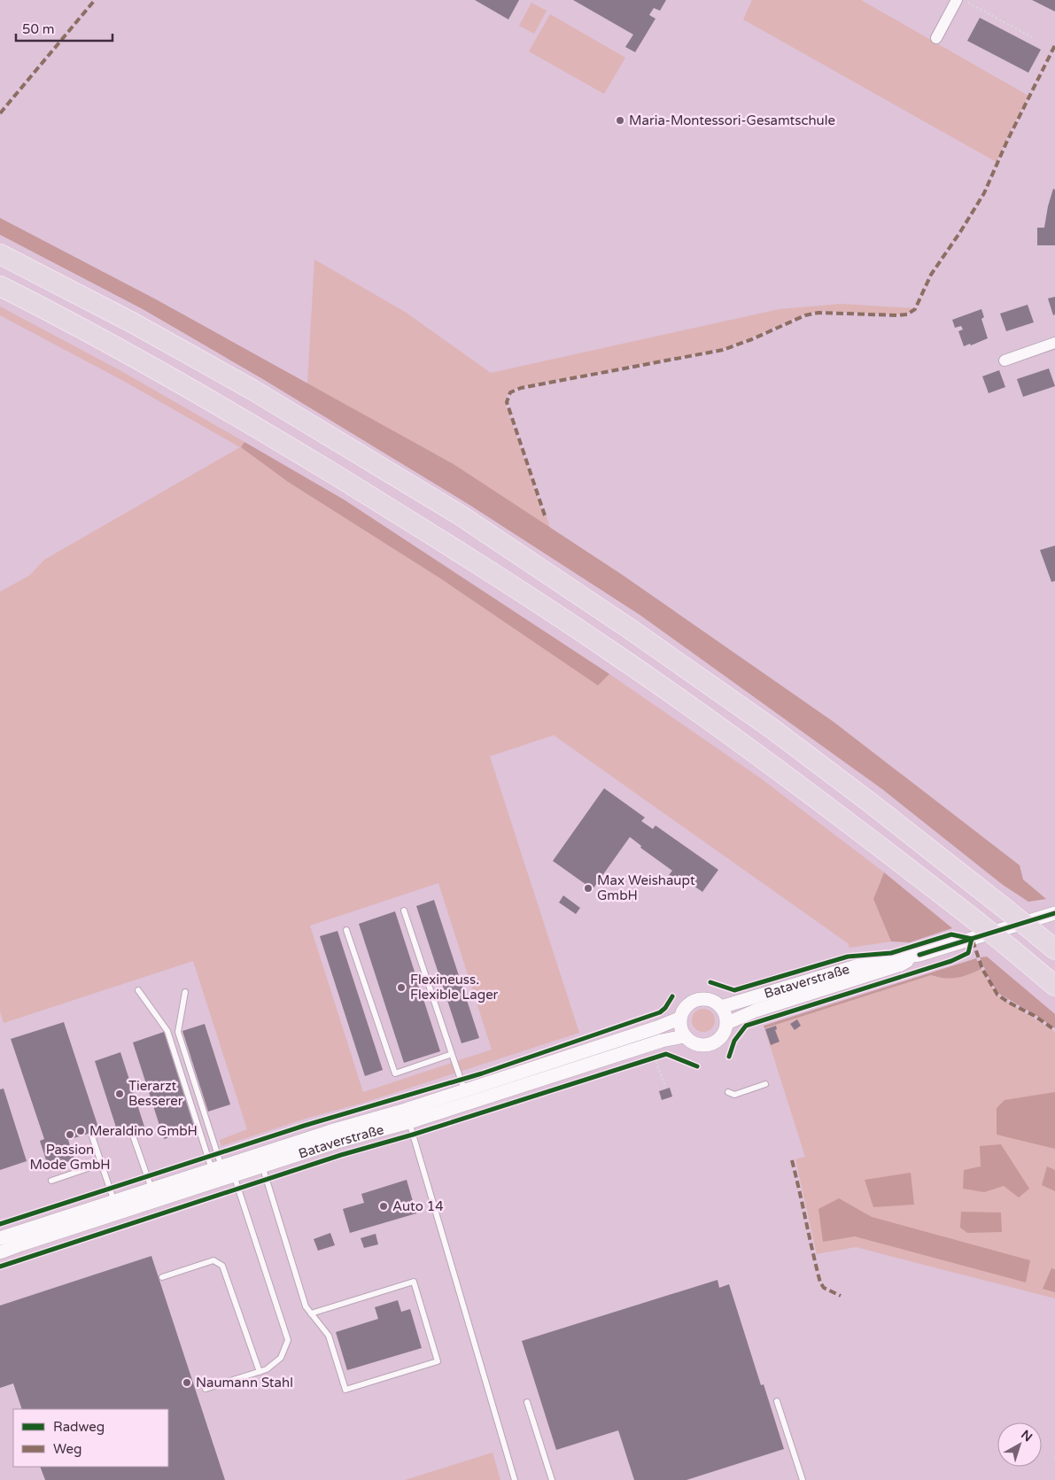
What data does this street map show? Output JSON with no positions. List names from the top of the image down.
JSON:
{
  "streets": {
    "street": ["Bataverstraße"]
  },
  "places": [
    "Maria-Montessori-Gesamtschule",
    "Max Weishaupt GmbH",
    "Flexineuss. Flexible Lager",
    "Tierarzt Besserer",
    "Meraldino GmbH",
    "Passion Mode GmbH",
    "Auto 14",
    "Naumann Stahl"
  ],
  "legend": ["Radweg", "Weg"],
  "scale_bar": "50 m",
  "north": "top right"
}
